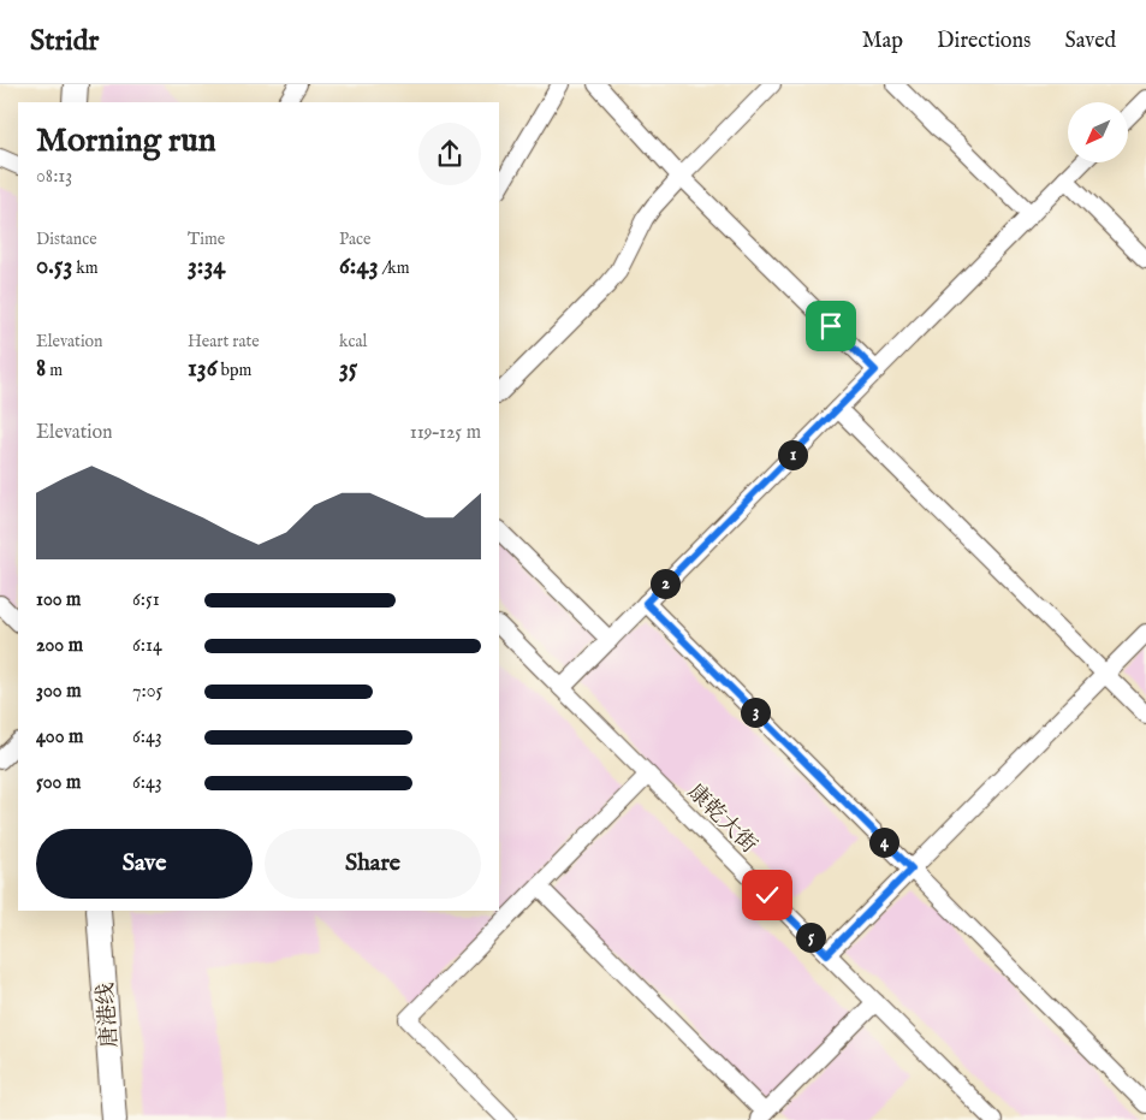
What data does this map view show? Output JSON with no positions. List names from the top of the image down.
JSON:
{
  "streets": {
    "highway": ["唐港线"],
    "street": ["康乾大街"]
  },
  "north": "bottom left",
  "page": {
    "header": "Stridr",
    "nav": ["Map", "Directions", "Saved"],
    "heading": ["Morning run", "08:13"],
    "stats": [
      ["Distance", "0.53 km"],
      ["Time", "3:34"],
      ["Pace", "6:43 /km"],
      ["Elevation", "8 m"],
      ["Heart rate", "136 bpm"],
      ["kcal", "35"]
    ],
    "chart": ["Elevation", "119–125 m"],
    "pins": [
      "1",
      "2",
      "3",
      "4",
      "5"
    ],
    "list": [
      {
        "name": "100 m",
        "note": "6:51"
      },
      {
        "name": "200 m",
        "note": "6:14"
      },
      {
        "name": "300 m",
        "note": "7:05"
      },
      {
        "name": "400 m",
        "note": "6:43"
      },
      {
        "name": "500 m",
        "note": "6:43"
      }
    ],
    "buttons": ["Save", "Share"]
  }
}
